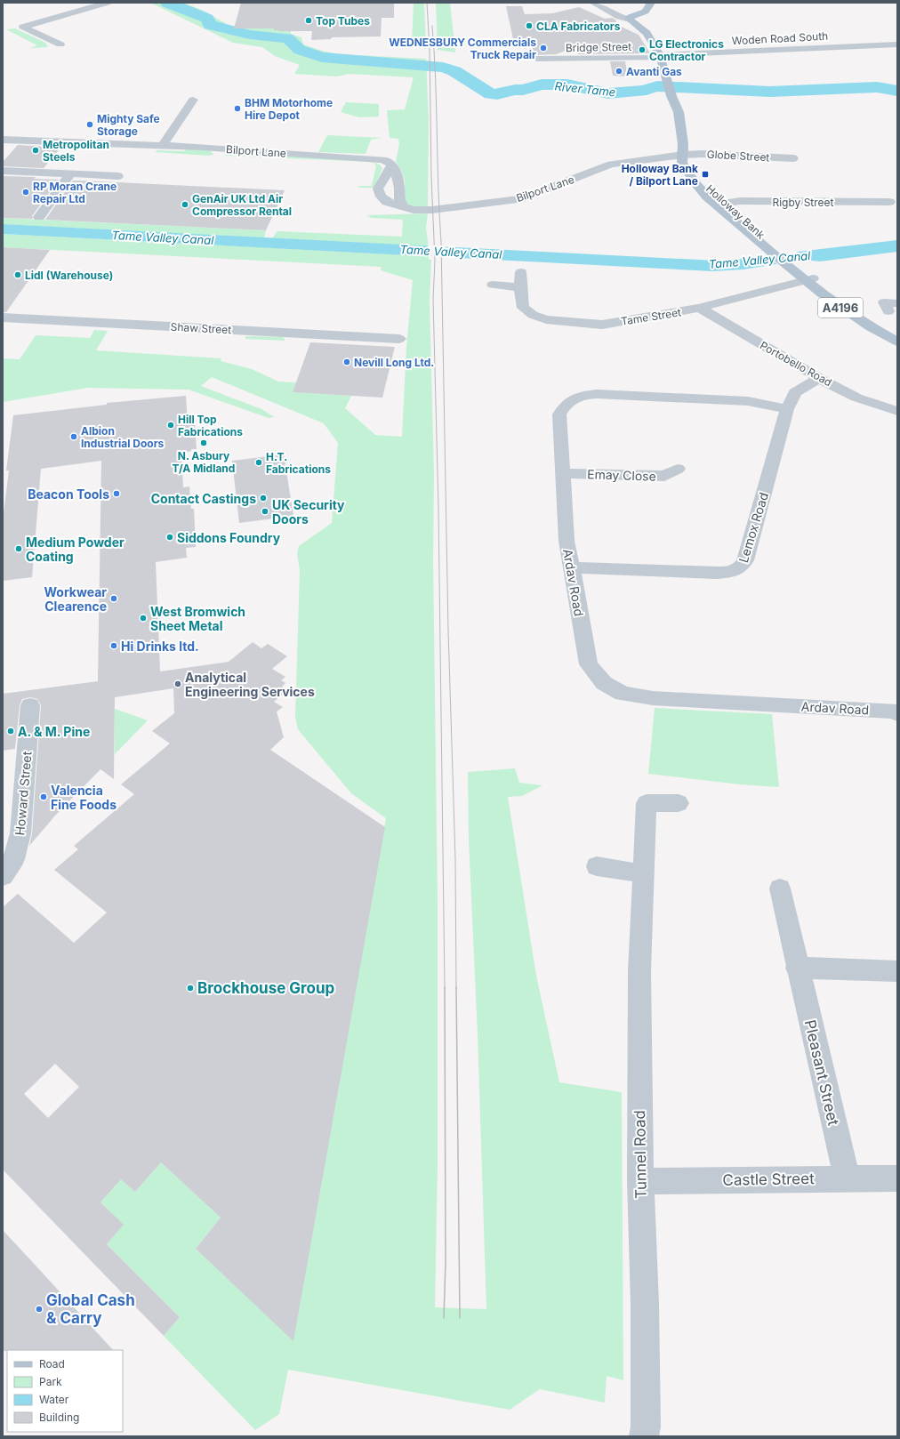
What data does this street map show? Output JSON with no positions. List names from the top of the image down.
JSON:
{
  "streets": {
    "main road": ["Bridge Street", "Holloway Bank", "A4196"],
    "street": [
      "Woden Road South",
      "Bilport Lane",
      "Globe Street",
      "Rigby Street",
      "Tame Street",
      "Shaw Street",
      "Portobello Road",
      "Emay Close",
      "Lemox Road",
      "Ardav Road",
      "Howard Street",
      "Pleasant Street",
      "Tunnel Road",
      "Castle Street"
    ]
  },
  "crossings": [
    ["Woden Road South", "Bridge Street"],
    ["Woden Road South", "Holloway Bank"],
    ["Woden Road South", "A4196"],
    ["Bridge Street", "Holloway Bank"],
    ["Bridge Street", "A4196"],
    ["Bilport Lane", "Globe Street"],
    ["Bilport Lane", "Holloway Bank"],
    ["Globe Street", "Holloway Bank"],
    ["Rigby Street", "Holloway Bank"],
    ["Holloway Bank", "A4196"],
    ["Holloway Bank", "Tame Street"],
    ["A4196", "Tame Street"],
    ["Tame Street", "Portobello Road"],
    ["Portobello Road", "Lemox Road"],
    ["Emay Close", "Ardav Road"],
    ["Lemox Road", "Ardav Road"],
    ["Pleasant Street", "Castle Street"],
    ["Tunnel Road", "Castle Street"]
  ],
  "water": ["River Tame", "Tame Valley Canal"],
  "places": {
    "other": [
      "Top Tubes",
      "CLA Fabricators",
      "WEDNESBURY Commercials Truck Repair",
      "LG Electronics Contractor",
      "Avanti Gas",
      "BHM Motorhome Hire Depot",
      "Mighty Safe Storage",
      "Metropolitan Steels",
      "RP Moran Crane Repair Ltd",
      "GenAir UK Ltd Air Compressor Rental",
      "Lidl (Warehouse)",
      "Nevill Long Ltd.",
      "Hill Top Fabrications",
      "Albion Industrial Doors",
      "N. Asbury T/A Midland",
      "H.T. Fabrications",
      "Beacon Tools",
      "Contact Castings",
      "UK Security Doors",
      "Siddons Foundry",
      "Medium Powder Coating",
      "Workwear Clearence",
      "West Bromwich Sheet Metal",
      "Hi Drinks ltd.",
      "Analytical Engineering Services",
      "A. & M. Pine",
      "Valencia Fine Foods",
      "Brockhouse Group",
      "Global Cash & Carry"
    ],
    "transit": ["Holloway Bank / Bilport Lane"]
  },
  "legend": [
    "Road",
    "Park",
    "Water",
    "Building"
  ]
}
